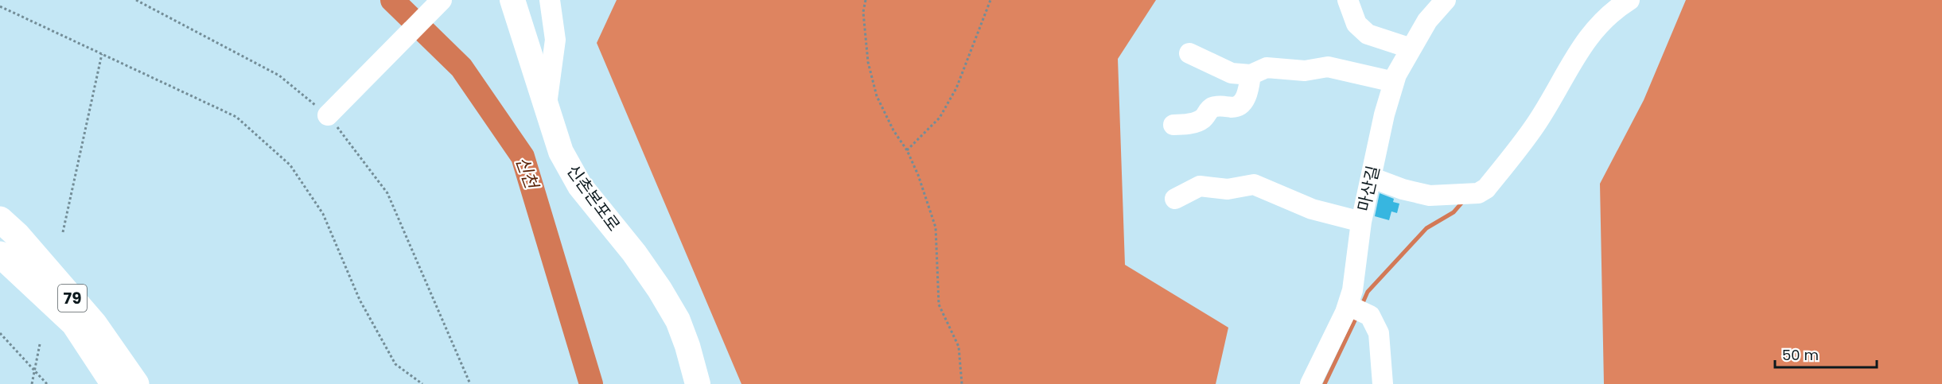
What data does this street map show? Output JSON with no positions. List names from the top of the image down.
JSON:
{
  "streets": {
    "highway": ["79"],
    "main road": ["신촌본포로"],
    "street": ["마산길"]
  },
  "water": ["신천"],
  "scale_bar": "50 m"
}
